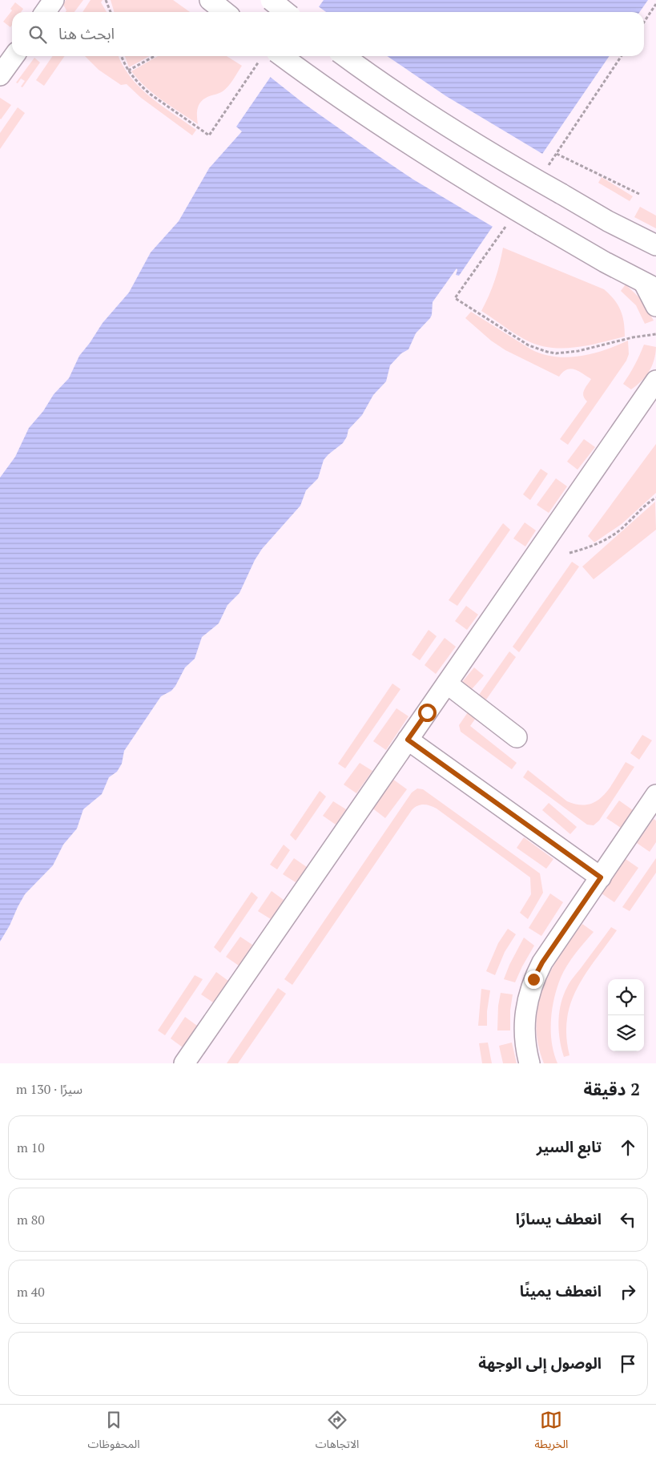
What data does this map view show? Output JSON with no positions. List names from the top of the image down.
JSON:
{
  "page": {
    "search": "ابحث هنا",
    "heading": ["2 دقيقة", "سيرًا · 130 m"],
    "list": [
      ["تابع السير", "10 m"],
      ["انعطف يسارًا", "80 m"],
      ["انعطف يمينًا", "40 m"],
      "الوصول إلى الوجهة"
    ],
    "nav": ["الخريطة", "الاتجاهات", "المحفوظات"]
  }
}
